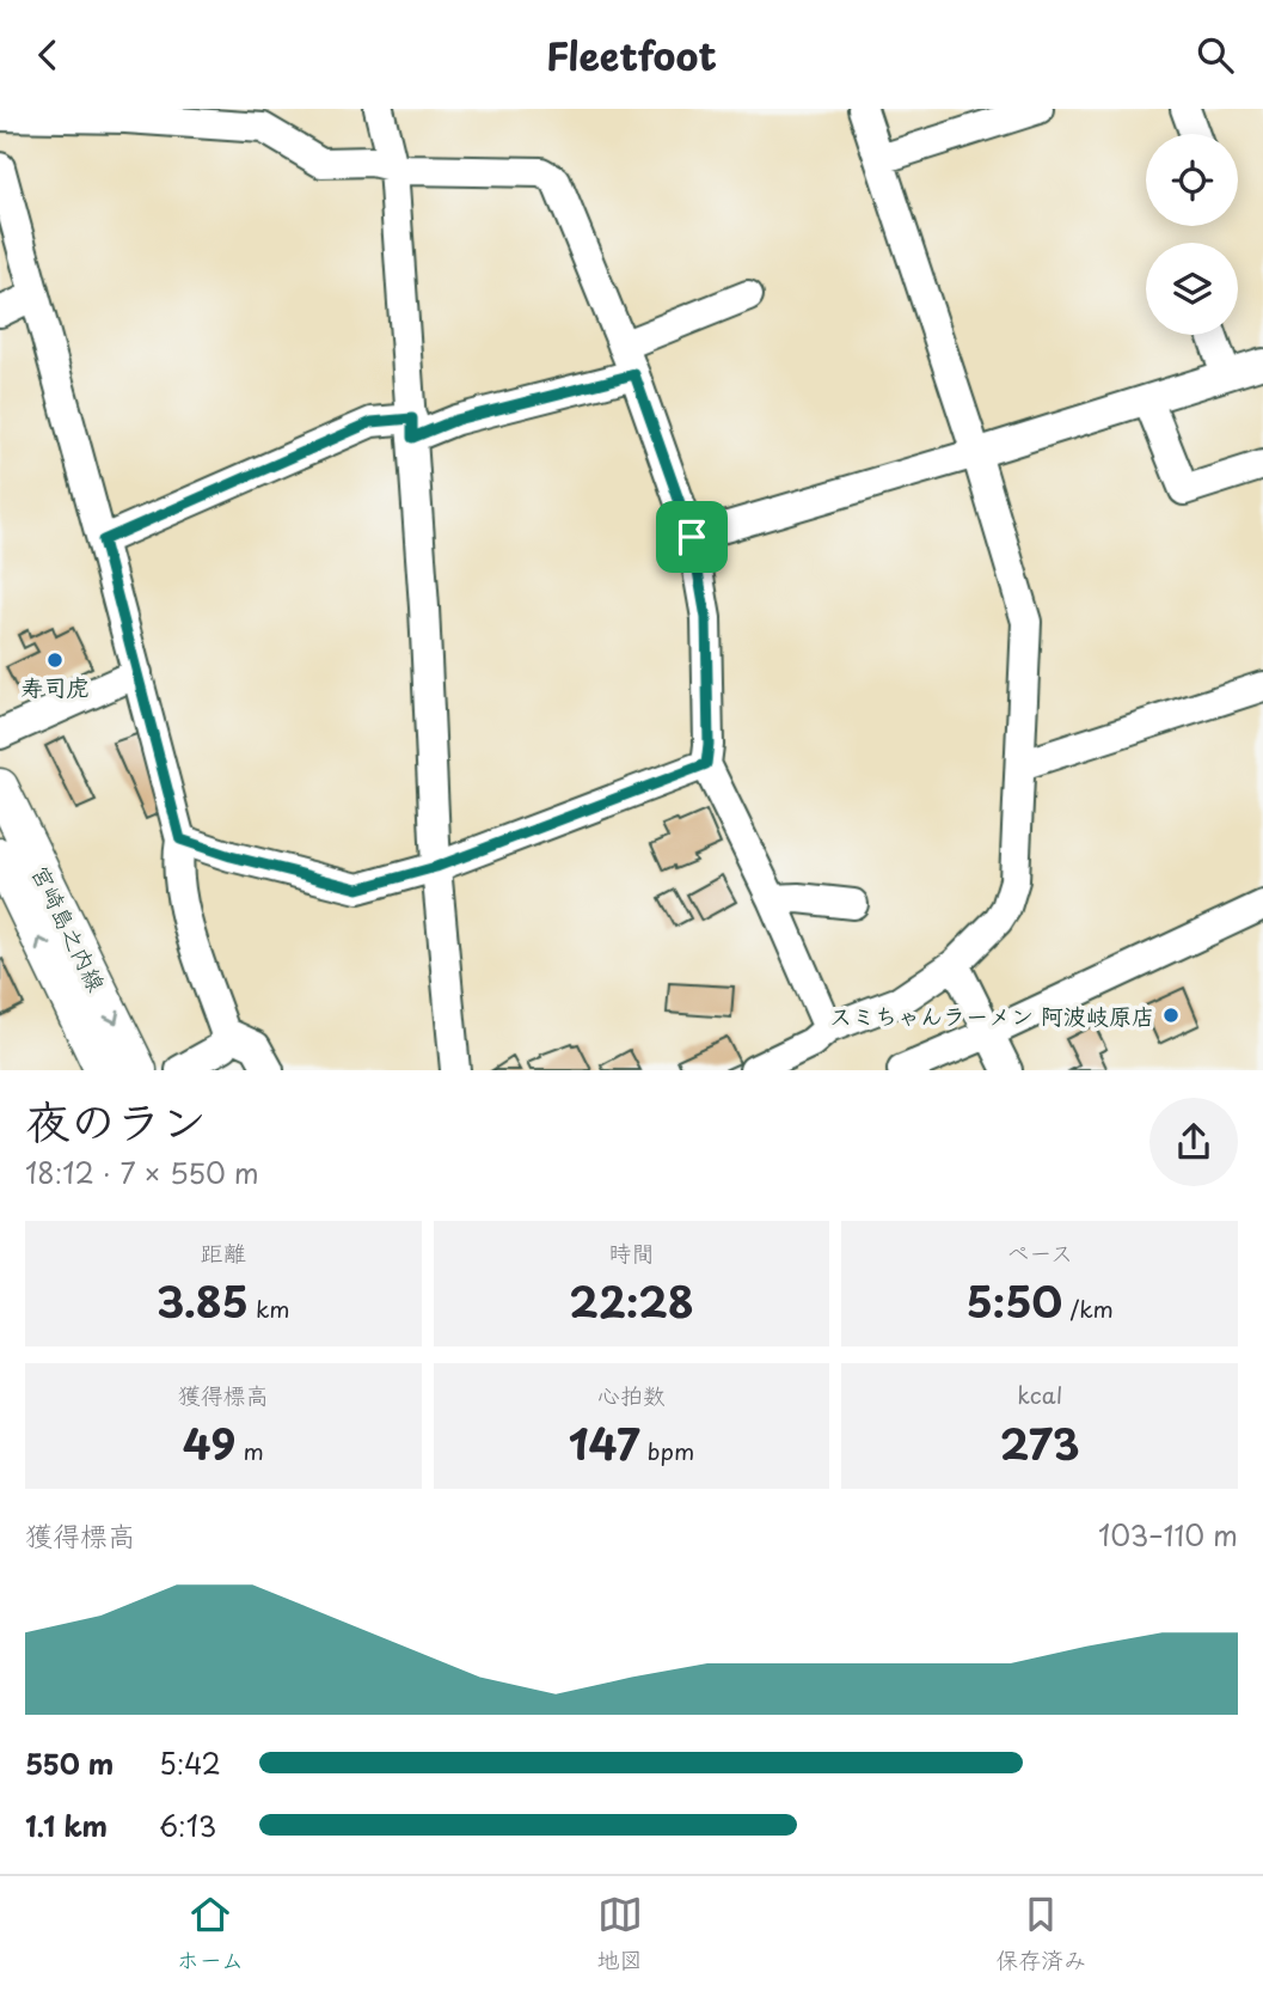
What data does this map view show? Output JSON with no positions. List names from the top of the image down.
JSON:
{
  "streets": {
    "main road": ["宮崎島之内線"]
  },
  "places": ["寿司虎", "スミちゃんラーメン 阿波岐原店"],
  "page": {
    "header": "Fleetfoot",
    "heading": ["夜のラン", "18:12 · 7 × 550 m"],
    "stats": [
      ["距離", "3.85 km"],
      ["時間", "22:28"],
      ["ペース", "5:50 /km"],
      ["獲得標高", "49 m"],
      ["心拍数", "147 bpm"],
      ["kcal", "273"]
    ],
    "chart": ["獲得標高", "103–110 m"],
    "list": [
      {
        "name": "550 m",
        "note": "5:42"
      },
      {
        "name": "1.1 km",
        "note": "6:13"
      }
    ],
    "tabs": ["ホーム", "地図", "保存済み"]
  }
}
